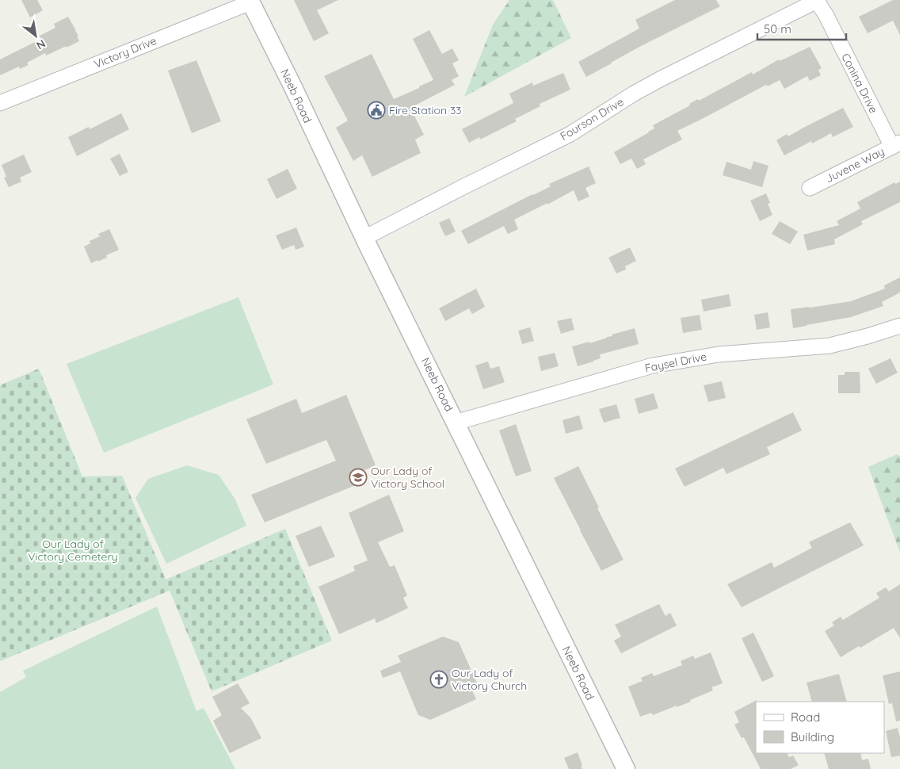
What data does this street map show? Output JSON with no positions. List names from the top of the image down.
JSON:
{
  "streets": {
    "street": [
      "Victory Drive",
      "Conina Drive",
      "Neeb Road",
      "Fourson Drive",
      "Juvene Way",
      "Faysel Drive"
    ]
  },
  "crossings": [
    ["Victory Drive", "Neeb Road"],
    ["Conina Drive", "Fourson Drive"],
    ["Conina Drive", "Juvene Way"],
    ["Neeb Road", "Fourson Drive"],
    ["Neeb Road", "Faysel Drive"]
  ],
  "parks": ["Our Lady of Victory Cemetery"],
  "places": {
    "public building": ["Fire Station 33"],
    "school or university": ["Our Lady of Victory School"],
    "church": ["Our Lady of Victory Church"]
  },
  "legend": ["Road", "Building"],
  "scale_bar": "50 m",
  "north": "bottom right"
}
